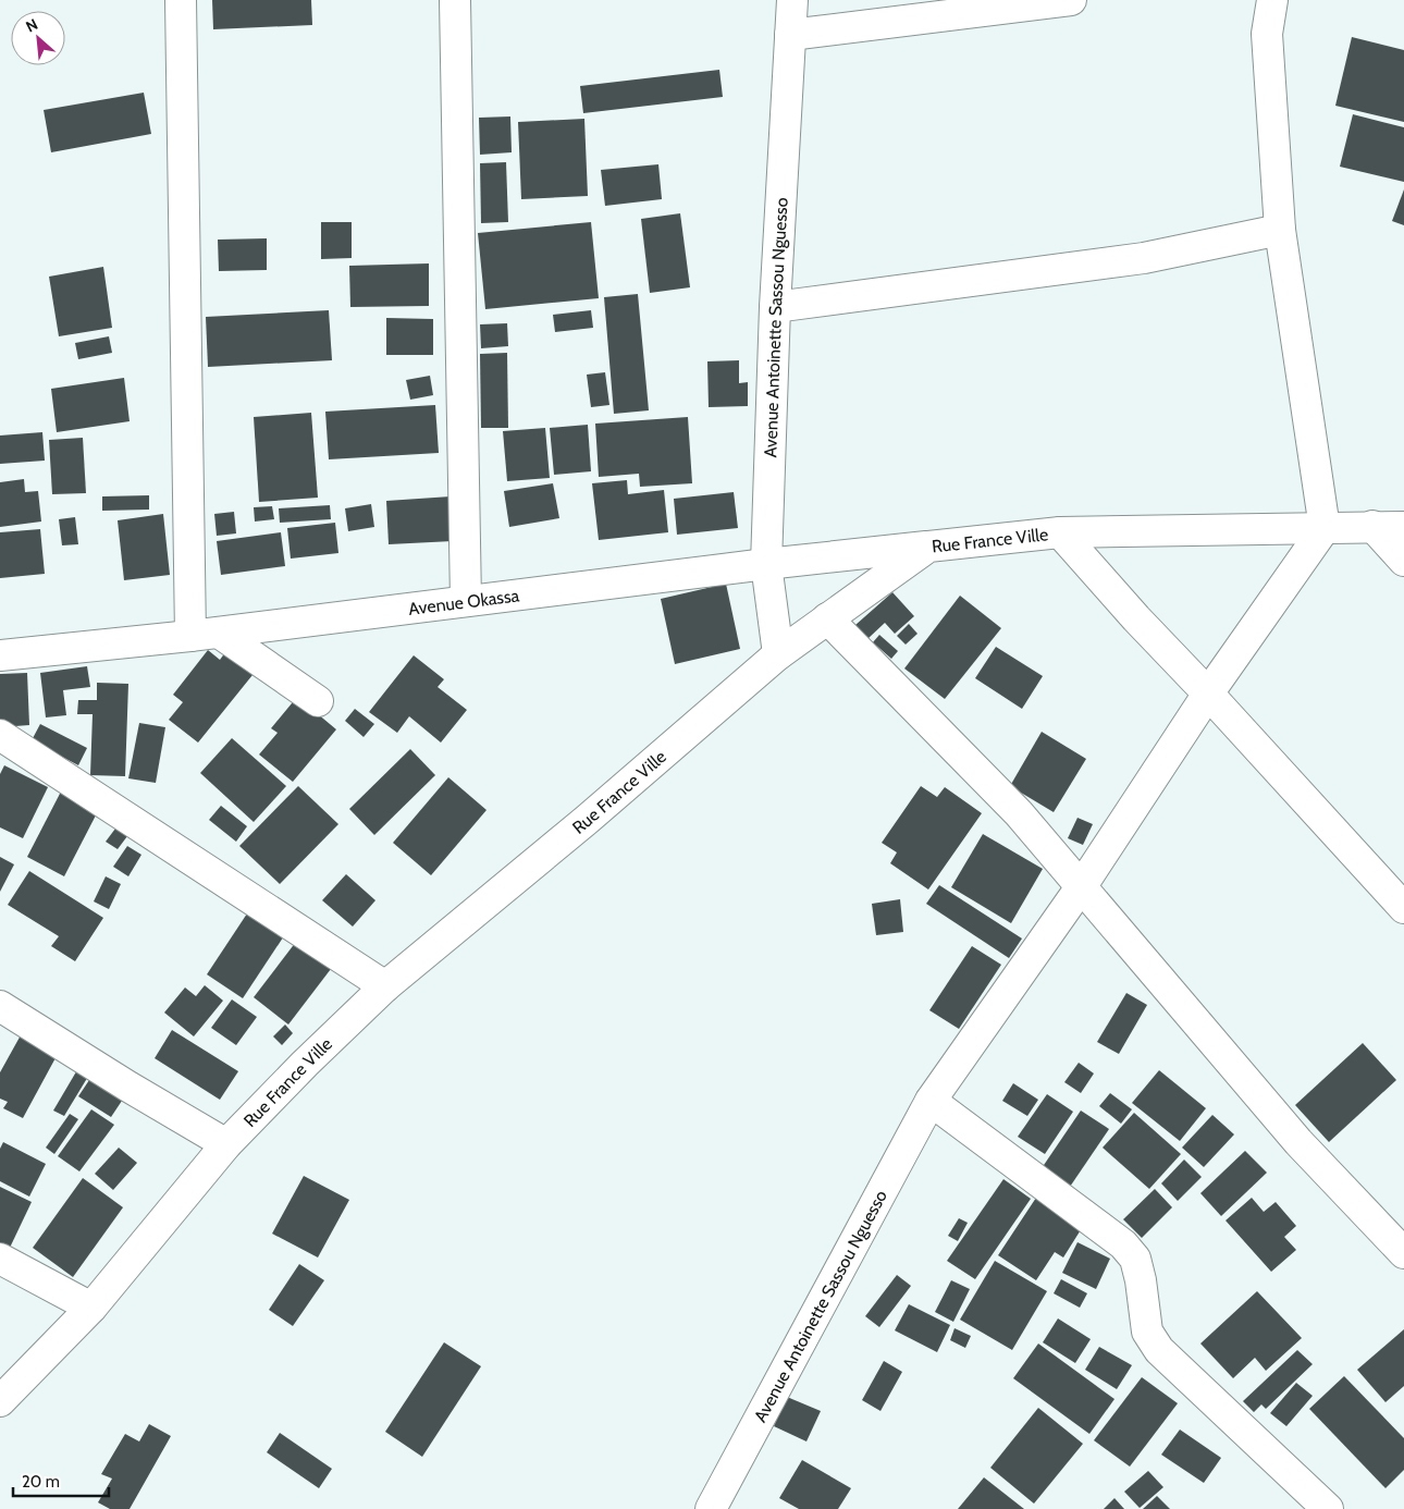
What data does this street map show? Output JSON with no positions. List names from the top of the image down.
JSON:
{
  "streets": {
    "street": ["Avenue Antoinette Sassou Nguesso", "Rue France Ville", "Avenue Okassa"]
  },
  "crossings": [
    ["Avenue Antoinette Sassou Nguesso", "Rue France Ville"],
    ["Avenue Antoinette Sassou Nguesso", "Avenue Okassa"],
    ["Rue France Ville", "Avenue Okassa"]
  ],
  "scale_bar": "20 m",
  "north": "top left"
}
